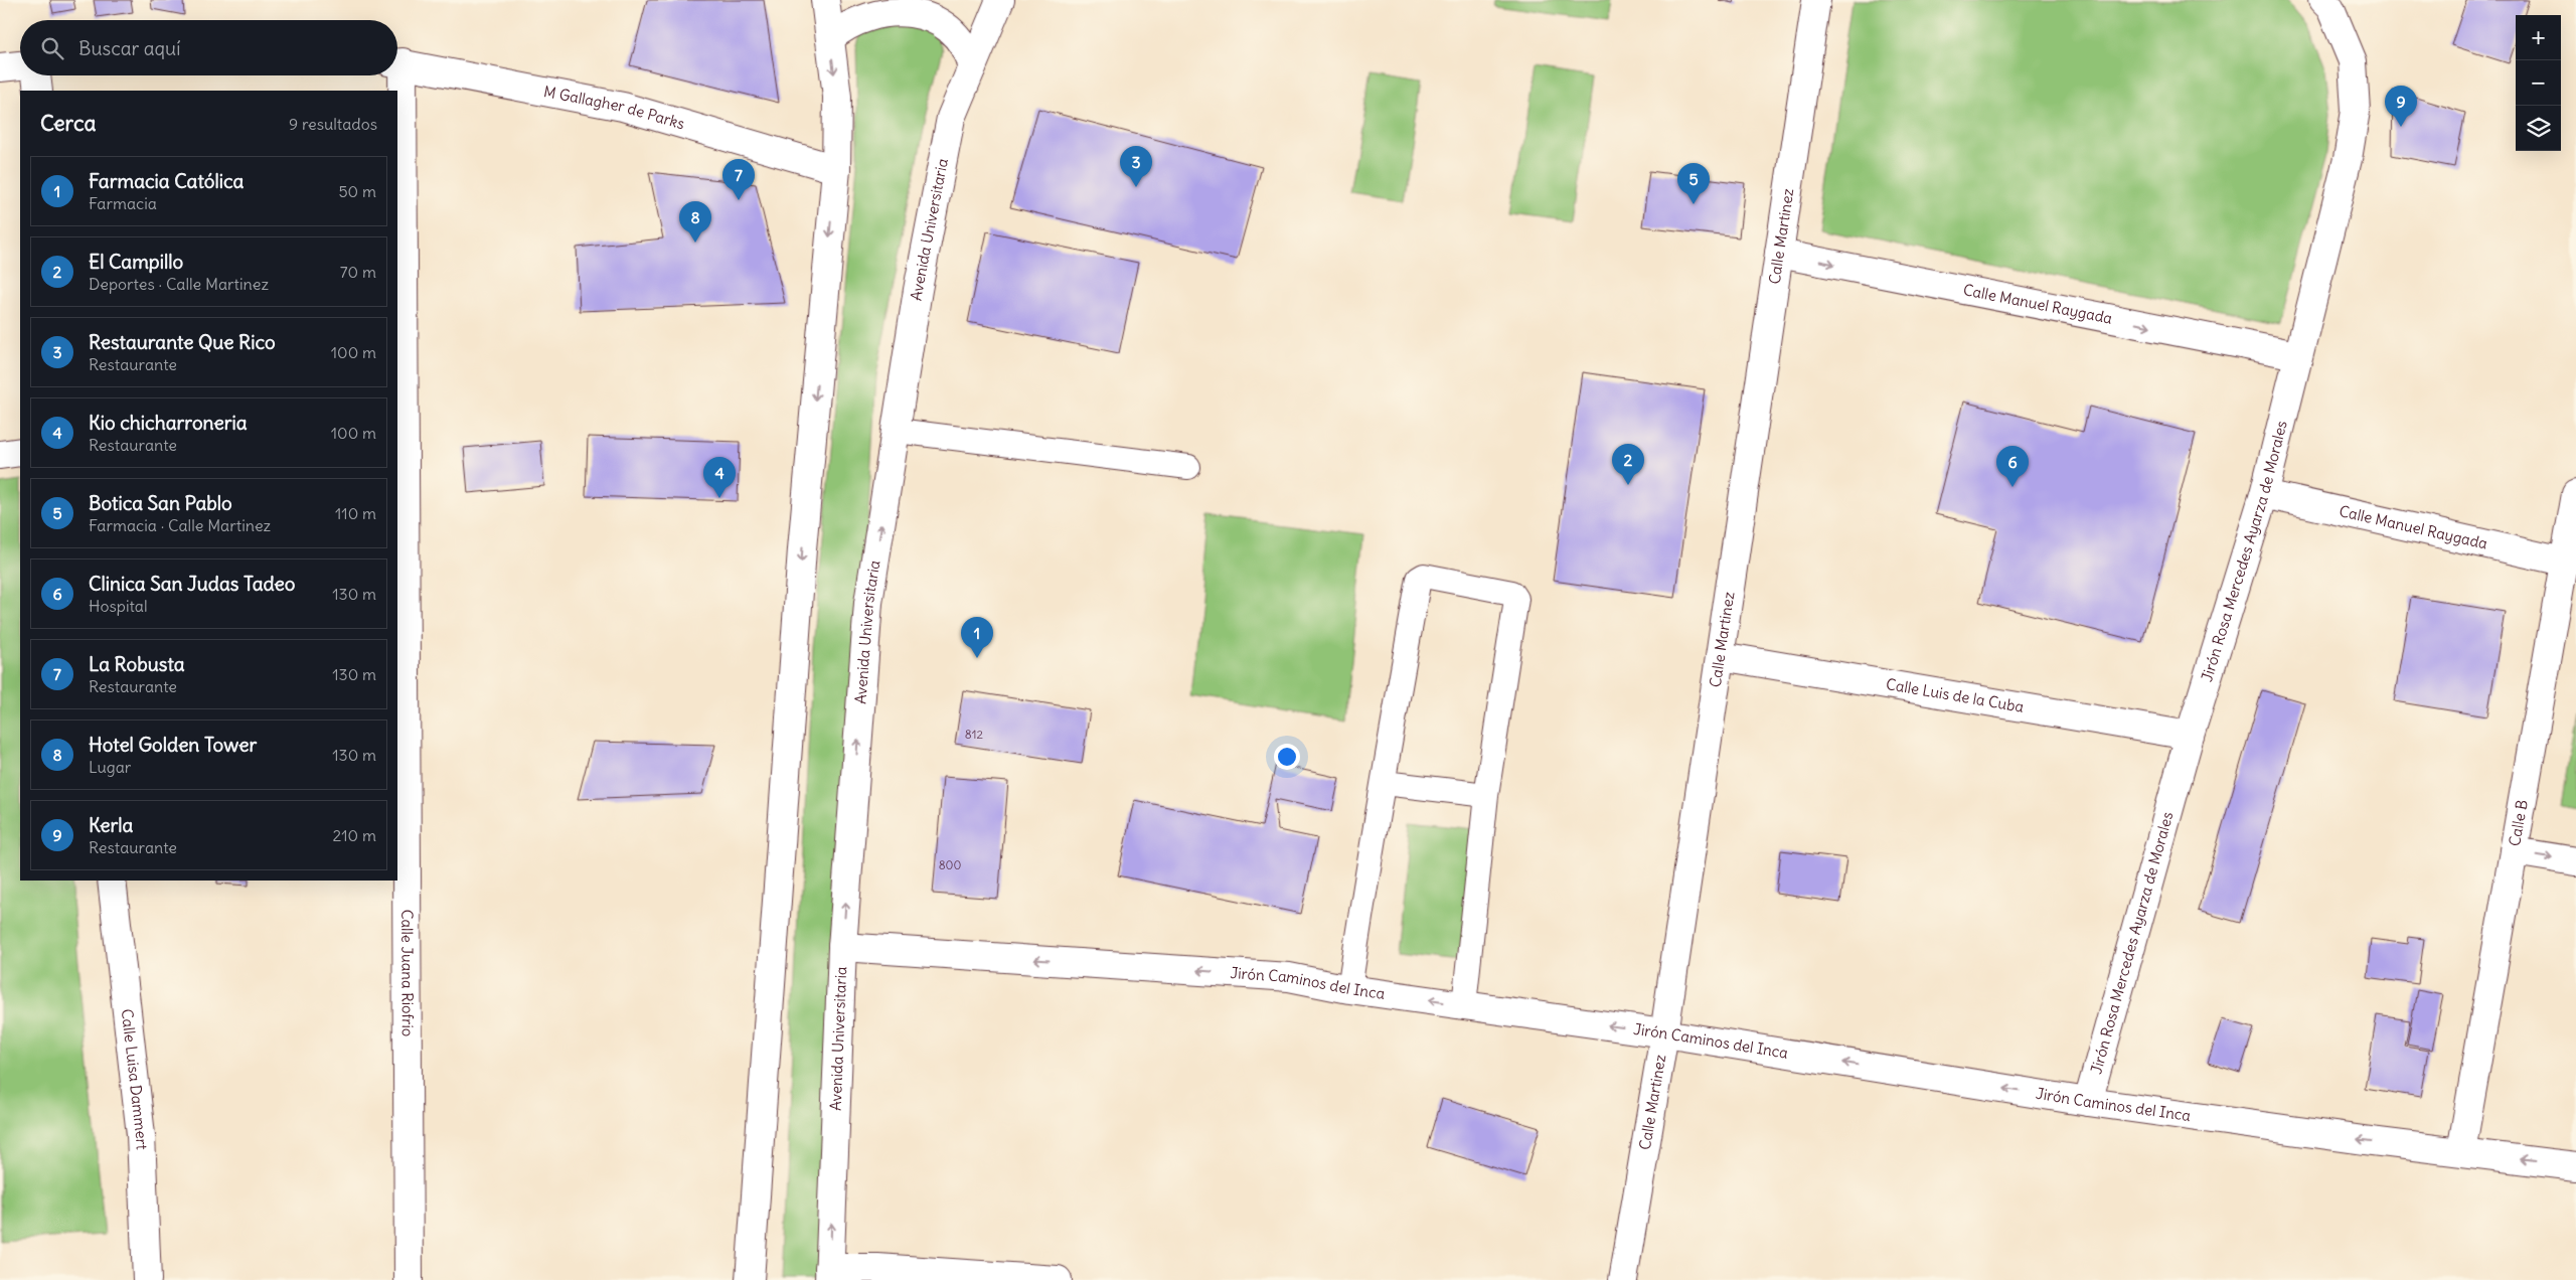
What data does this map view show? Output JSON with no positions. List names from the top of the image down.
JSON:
{
  "streets": {
    "street": [
      "M Gallagher de Parks",
      "Avenida Universitaria",
      "Calle Martinez",
      "Calle Manuel Raygada",
      "Jirón Rosa Mercedes Ayarza de Morales",
      "Calle Luis de la Cuba",
      "Calle B",
      "Calle Juana Riofrio",
      "Jirón Caminos del Inca",
      "Calle Luisa Dammert"
    ]
  },
  "crossings": [
    ["Avenida Universitaria", "Jirón Caminos del Inca"],
    ["Calle Martinez", "Calle Manuel Raygada"],
    ["Calle Martinez", "Calle Luis de la Cuba"],
    ["Calle Martinez", "Jirón Caminos del Inca"],
    ["Calle Manuel Raygada", "Jirón Rosa Mercedes Ayarza de Morales"],
    ["Calle Manuel Raygada", "Calle B"],
    ["Jirón Rosa Mercedes Ayarza de Morales", "Calle Luis de la Cuba"],
    ["Jirón Rosa Mercedes Ayarza de Morales", "Jirón Caminos del Inca"],
    ["Calle B", "Jirón Caminos del Inca"]
  ],
  "one_way": ["Calle Manuel Raygada", "Jirón Caminos del Inca"],
  "house_numbers": ["812", "800"],
  "page": {
    "map_buttons": ["+", "−"],
    "search": "Buscar aquí",
    "pins": [
      "9",
      "3",
      "7",
      "5",
      "8",
      "2",
      "6",
      "4",
      "1"
    ],
    "heading": ["Cerca", "9 resultados"],
    "list": [
      {
        "mark": "1",
        "name": "Farmacia Católica",
        "note": "Farmacia",
        "value": "50 m"
      },
      {
        "mark": "2",
        "name": "El Campillo",
        "note": "Deportes · Calle Martinez",
        "value": "70 m"
      },
      {
        "mark": "3",
        "name": "Restaurante Que Rico",
        "note": "Restaurante",
        "value": "100 m"
      },
      {
        "mark": "4",
        "name": "Kio chicharroneria",
        "note": "Restaurante",
        "value": "100 m"
      },
      {
        "mark": "5",
        "name": "Botica San Pablo",
        "note": "Farmacia · Calle Martinez",
        "value": "110 m"
      },
      {
        "mark": "6",
        "name": "Clinica San Judas Tadeo",
        "note": "Hospital",
        "value": "130 m"
      },
      {
        "mark": "7",
        "name": "La Robusta",
        "note": "Restaurante",
        "value": "130 m"
      },
      {
        "mark": "8",
        "name": "Hotel Golden Tower",
        "note": "Lugar",
        "value": "130 m"
      },
      {
        "mark": "9",
        "name": "Kerla",
        "note": "Restaurante",
        "value": "210 m"
      }
    ]
  }
}
